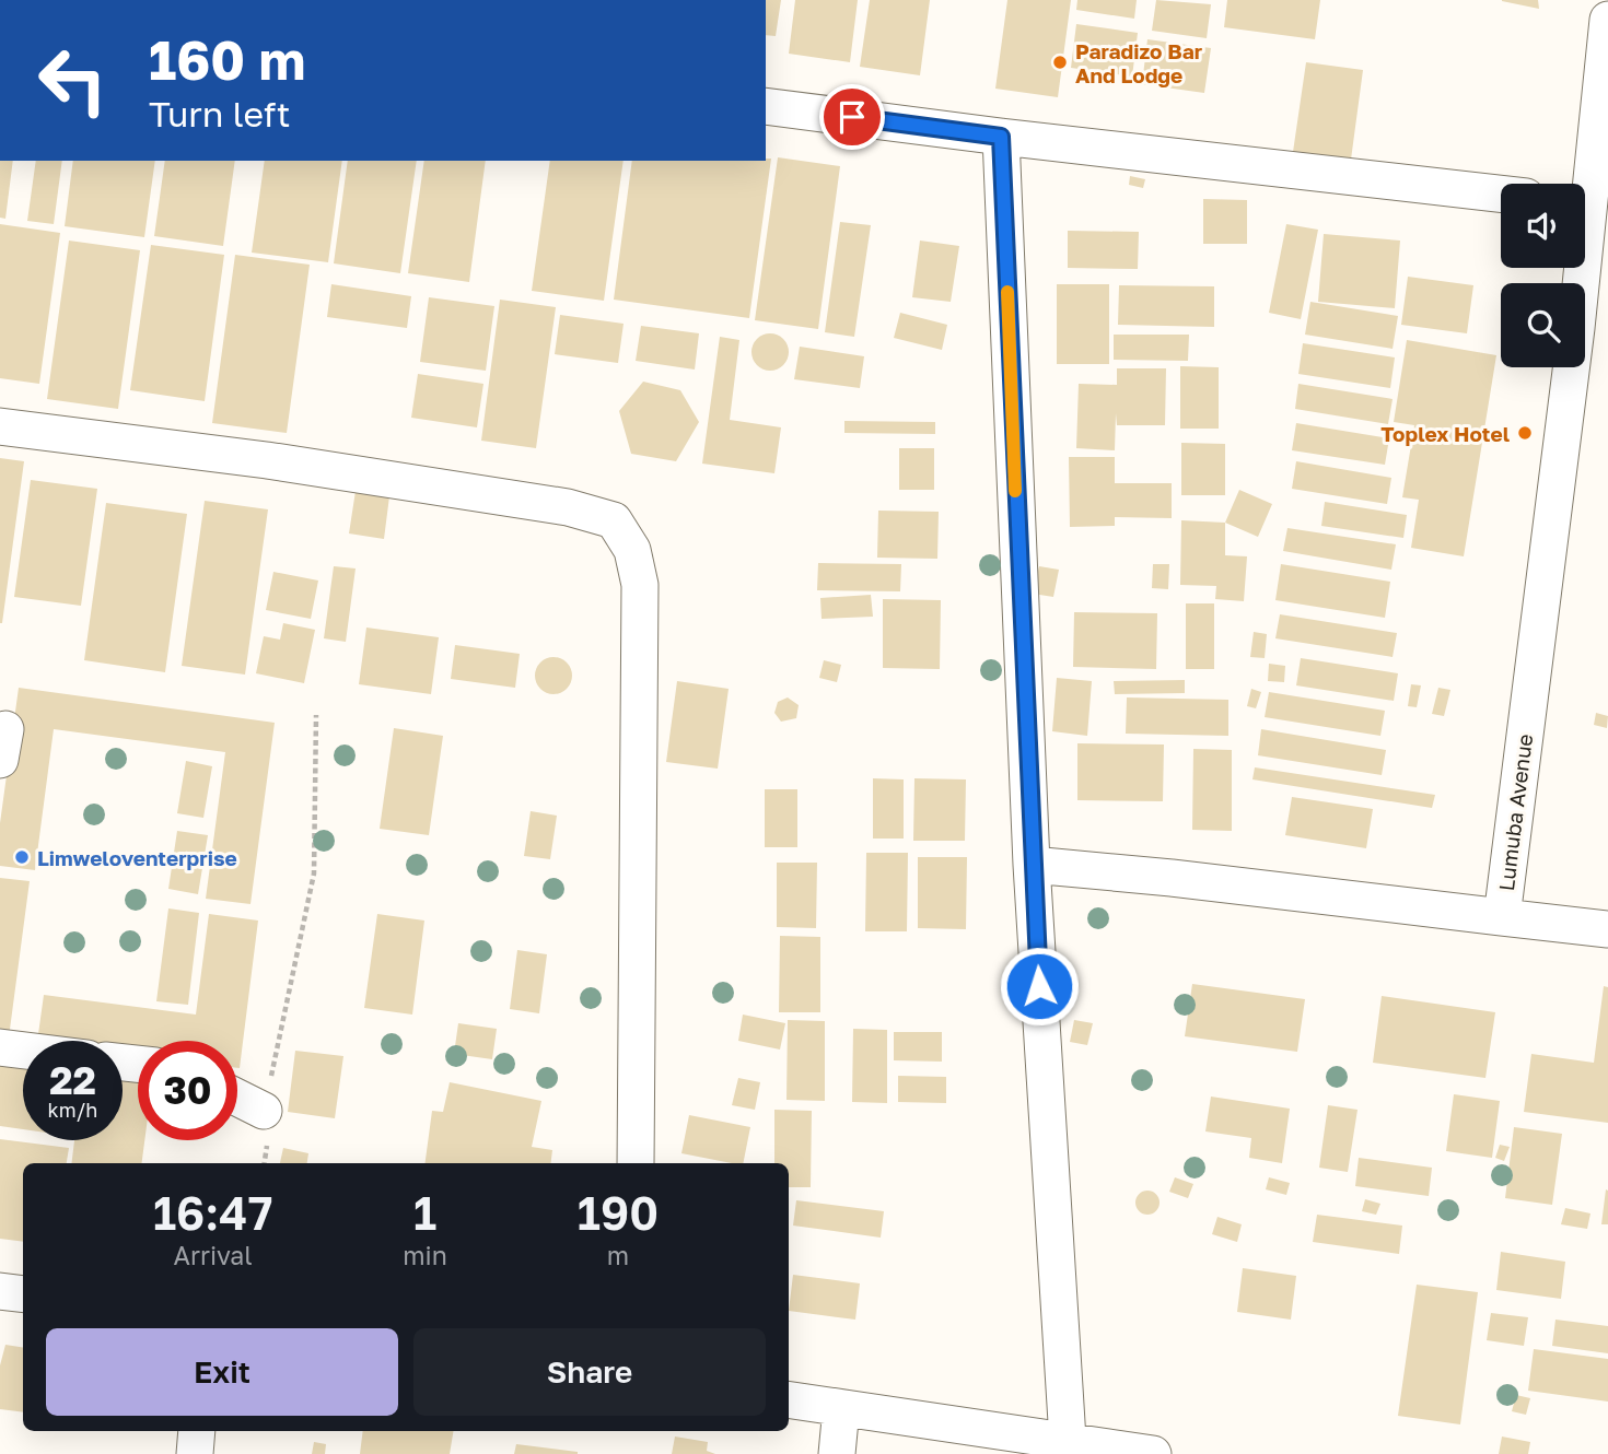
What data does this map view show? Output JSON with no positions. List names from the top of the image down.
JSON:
{
  "streets": {
    "street": ["Lumuba Avenue"]
  },
  "places": ["Paradizo Bar And Lodge", "Toplex Hotel", "Limweloventerprise"],
  "page": {
    "turn": ["160 m", "Turn left"],
    "speed": "22 km/h",
    "limit": "30",
    "eta": [
      "16:47",
      "Arrival",
      "1",
      "min",
      "190",
      "m"
    ],
    "buttons": ["Exit", "Share"]
  }
}
